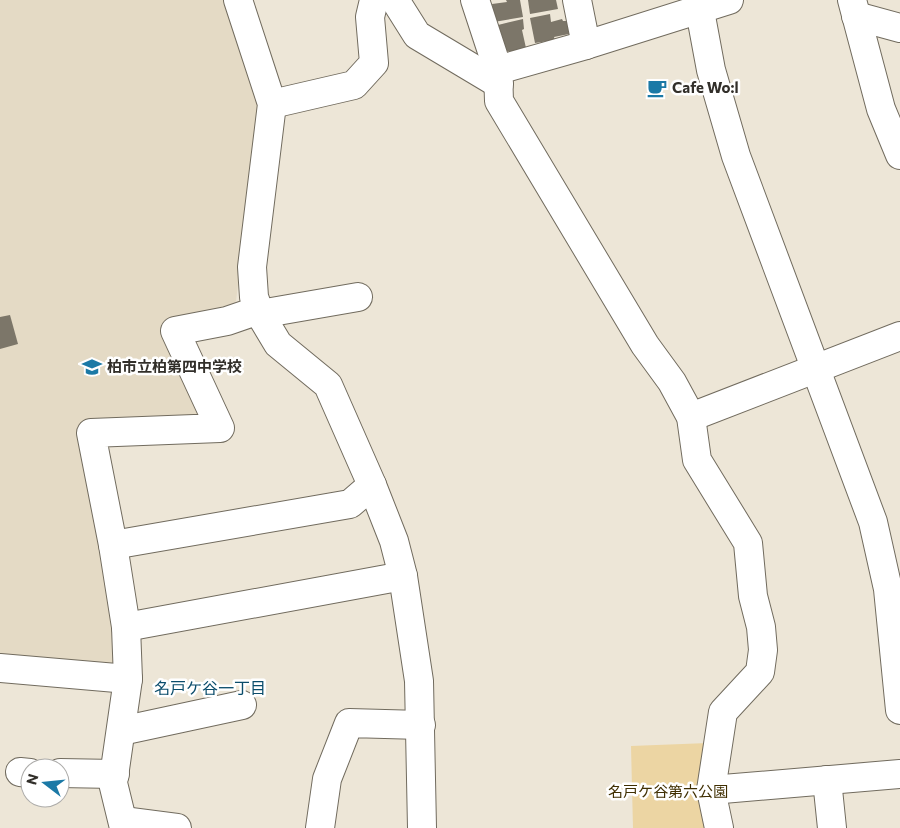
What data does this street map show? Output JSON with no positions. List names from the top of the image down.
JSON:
{
  "districts": ["名戸ケ谷一丁目"],
  "parks": ["名戸ケ谷第六公園"],
  "places": {
    "cafe": ["Cafe Wo:l"],
    "school or university": ["柏市立柏第四中学校"]
  },
  "north": "left"
}
